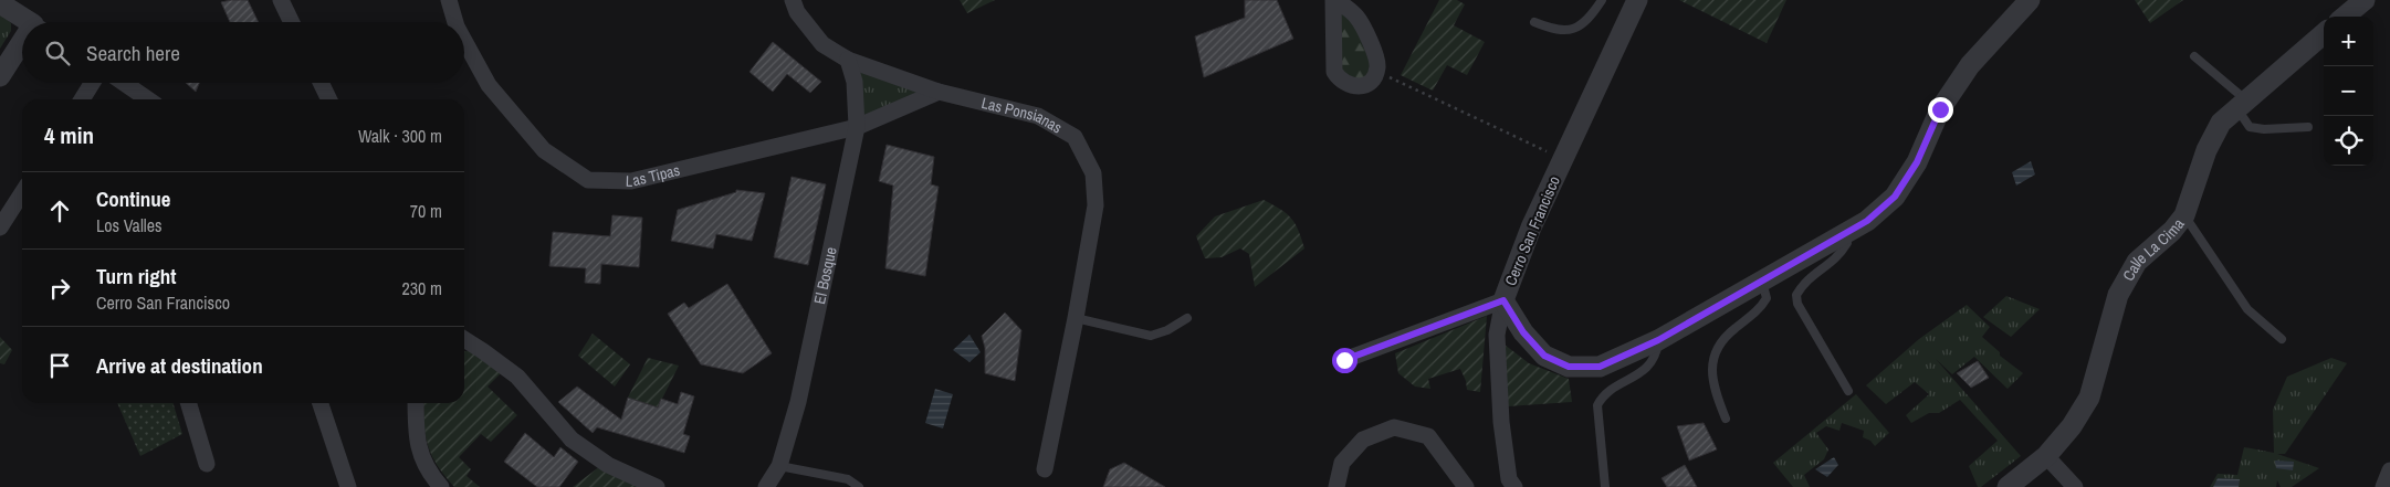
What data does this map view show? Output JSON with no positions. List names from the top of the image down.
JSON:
{
  "streets": {
    "street": [
      "Las Ponsianas",
      "Las Tipas",
      "Cerro San Francisco",
      "Calle La Cima",
      "El Bosque"
    ]
  },
  "crossings": [
    ["Las Ponsianas", "Las Tipas"],
    ["Las Ponsianas", "El Bosque"],
    ["Las Tipas", "El Bosque"]
  ],
  "page": {
    "map_buttons": ["+", "−"],
    "search": "Search here",
    "heading": ["4 min", "Walk · 300 m"],
    "list": [
      ["Continue", "Los Valles", "70 m"],
      ["Turn right", "Cerro San Francisco", "230 m"],
      "Arrive at destination"
    ]
  }
}
